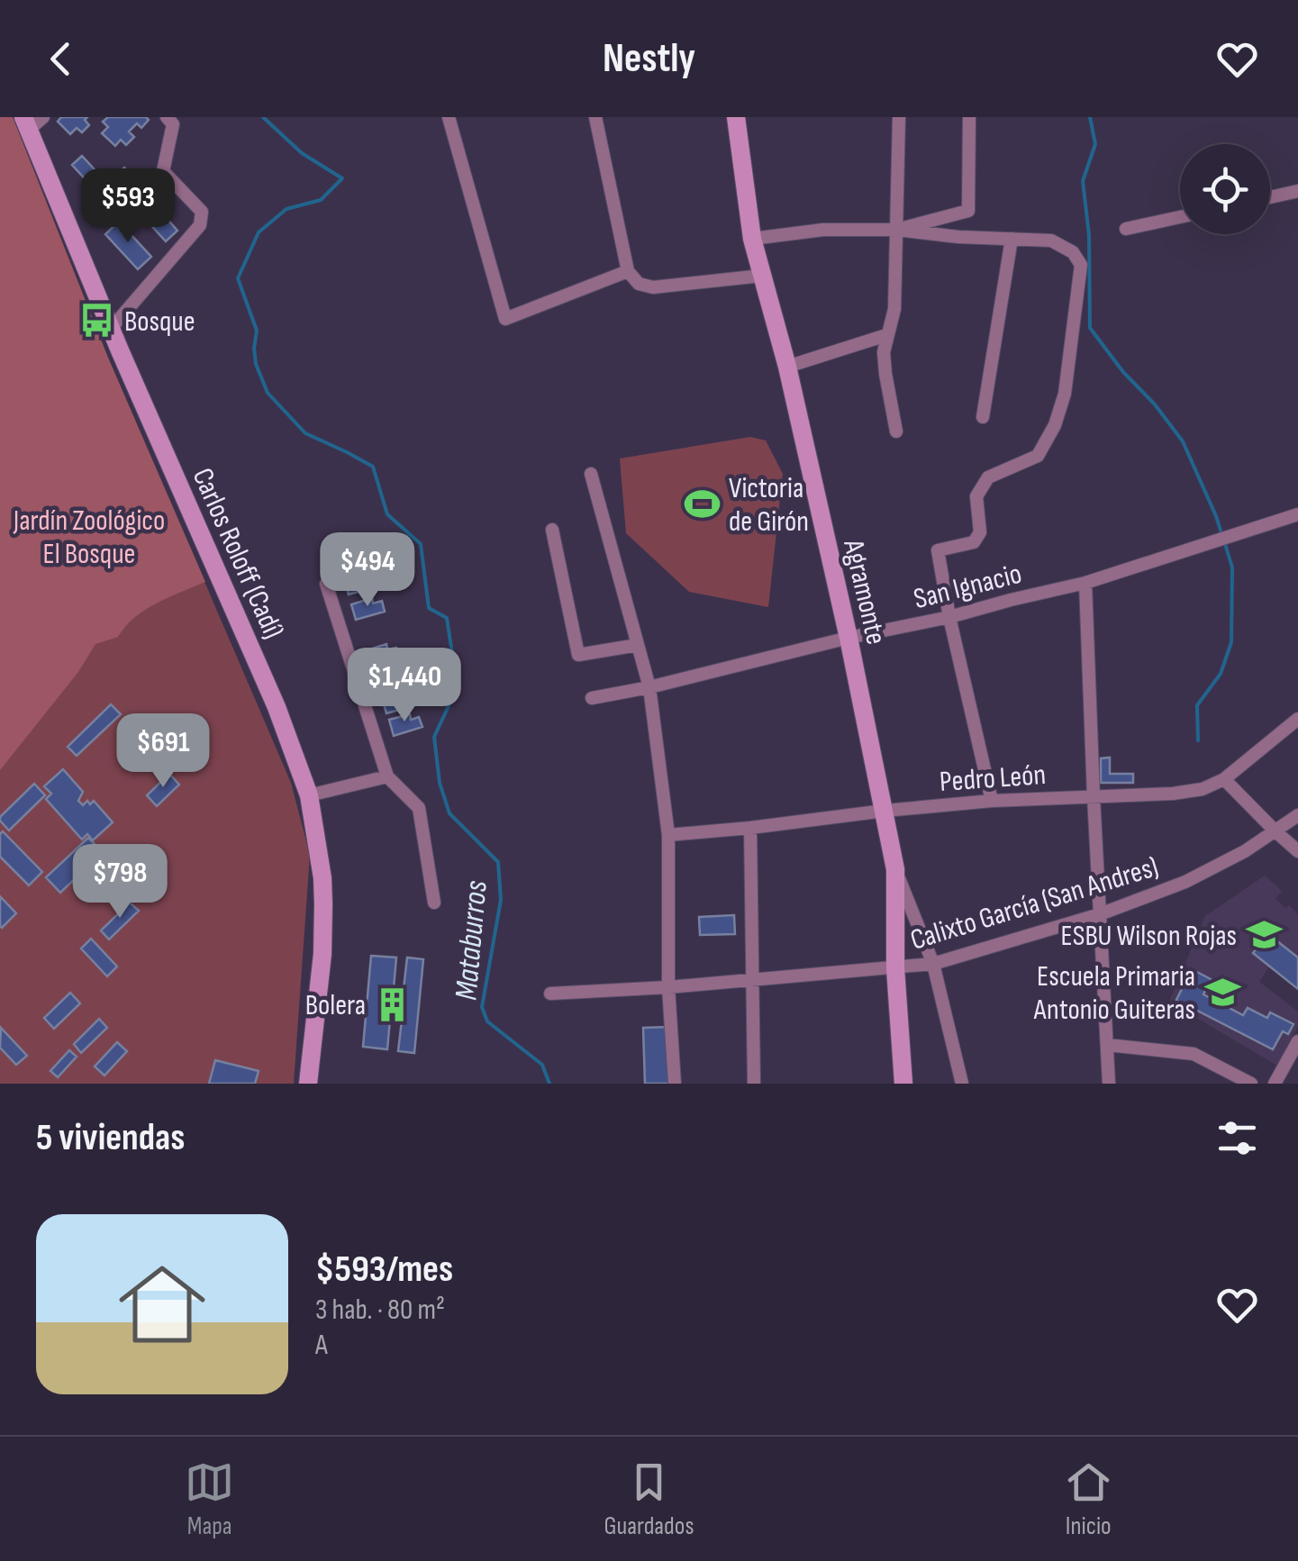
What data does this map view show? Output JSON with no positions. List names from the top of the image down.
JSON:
{
  "streets": {
    "street": [
      "Carlos Roloff (Cadí)",
      "San Ignacio",
      "Agramonte",
      "Pedro León",
      "Calixto García (San Andres)"
    ]
  },
  "crossings": [
    ["San Ignacio", "Agramonte"],
    ["Agramonte", "Pedro León"],
    ["Agramonte", "Calixto García (San Andres)"]
  ],
  "water": ["Mataburros"],
  "parks": ["Jardín Zoológico El Bosque"],
  "places": {
    "bus stop": ["Bosque"],
    "sports": ["Victoria de Girón"],
    "school or university": ["ESBU Wilson Rojas", "Escuela Primaria Antonio Guiteras"],
    "building": ["Bolera"]
  },
  "page": {
    "header": "Nestly",
    "price": [
      "$593",
      "$494",
      "$1,440",
      "$691",
      "$798"
    ],
    "heading": "5 viviendas",
    "list": [
      {
        "name": "$593/mes",
        "note": "3 hab. · 80 m² · A"
      }
    ],
    "tabs": ["Mapa", "Guardados", "Inicio"]
  }
}
